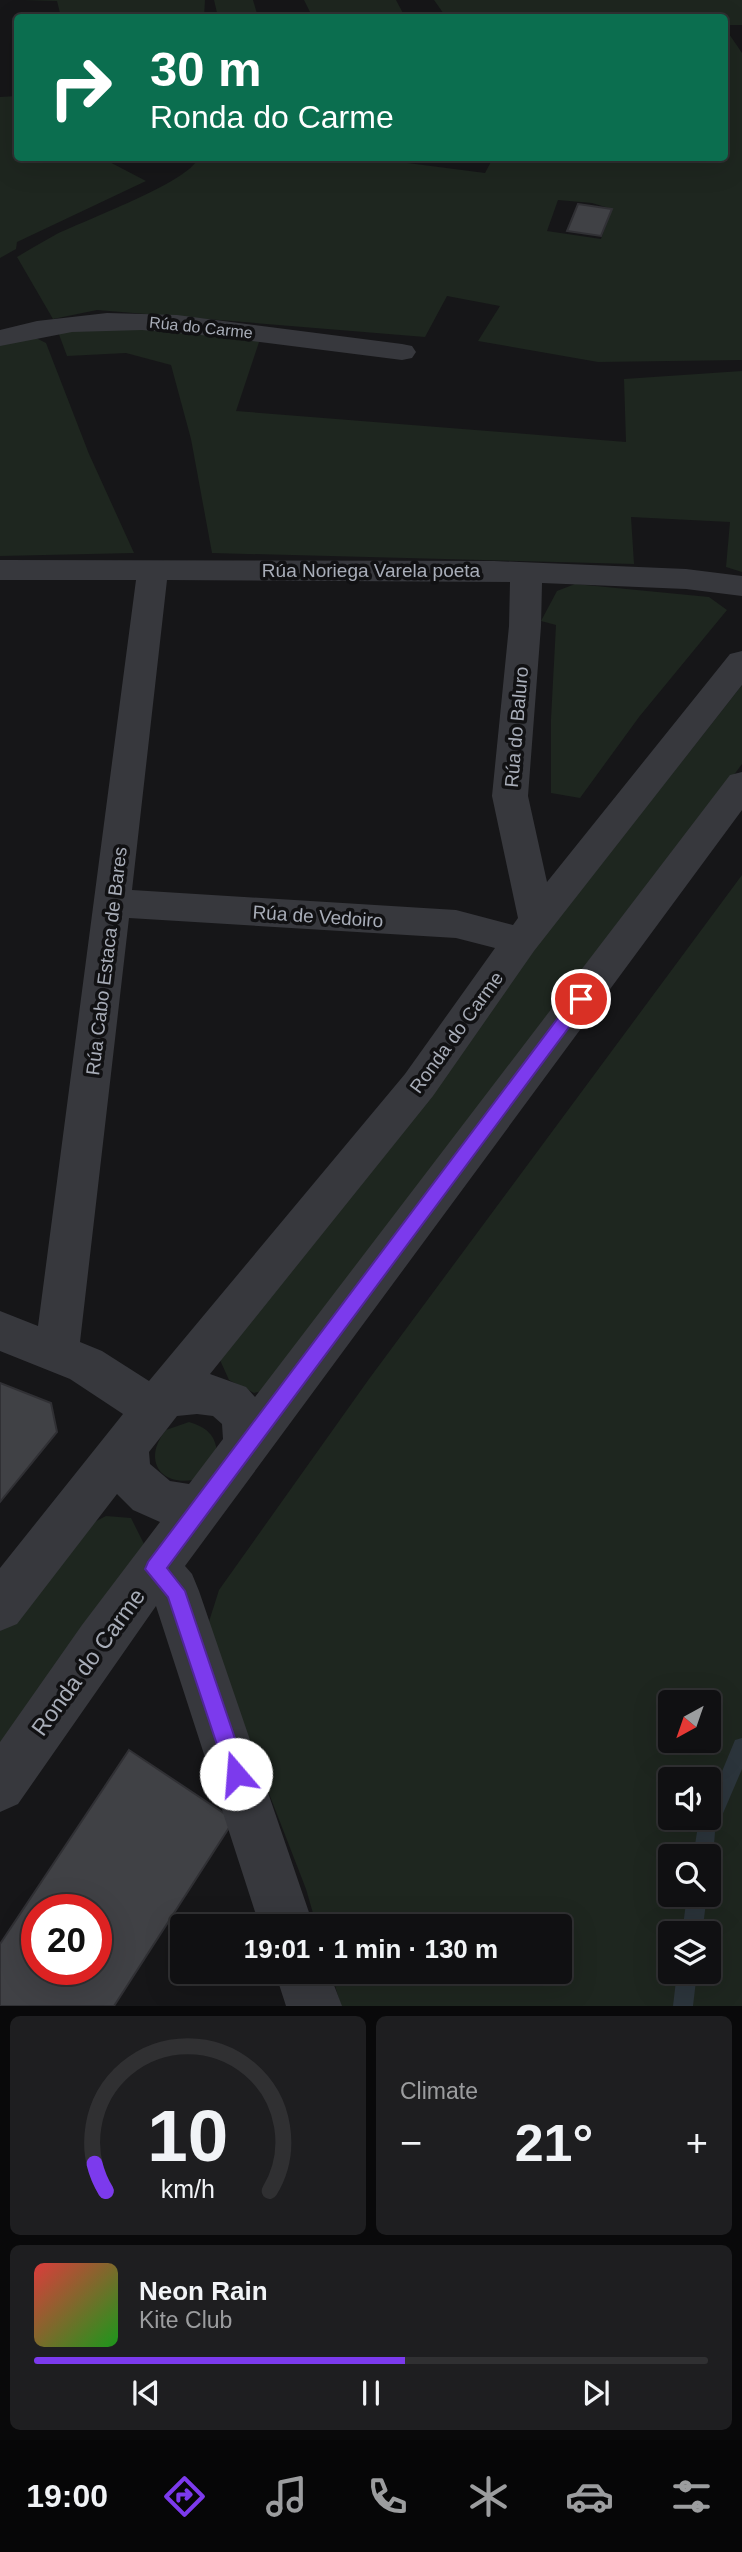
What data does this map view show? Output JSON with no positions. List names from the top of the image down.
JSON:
{
  "streets": {
    "street": [
      "Rúa do Carme",
      "Rúa Noriega Varela poeta",
      "Rúa do Baluro",
      "Rúa de Vedoiro",
      "Rúa Cabo Estaca de Bares",
      "Ronda do Carme"
    ]
  },
  "crossings": [
    ["Rúa Noriega Varela poeta", "Rúa do Baluro"],
    ["Rúa Noriega Varela poeta", "Rúa Cabo Estaca de Bares"],
    ["Rúa do Baluro", "Rúa de Vedoiro"],
    ["Rúa do Baluro", "Ronda do Carme"],
    ["Rúa de Vedoiro", "Rúa Cabo Estaca de Bares"],
    ["Rúa de Vedoiro", "Ronda do Carme"]
  ],
  "north": "bottom left",
  "page": {
    "turn": ["30 m", "Ronda do Carme"],
    "limit": "20",
    "trip": "19:01 · 1 min · 130 m",
    "tile": "Climate",
    "heat": ["−", "21°", "+"],
    "song": ["Neon Rain", "Kite Club"],
    "tabs": "19:00",
    "gauge": ["10", "km/h"]
  }
}
